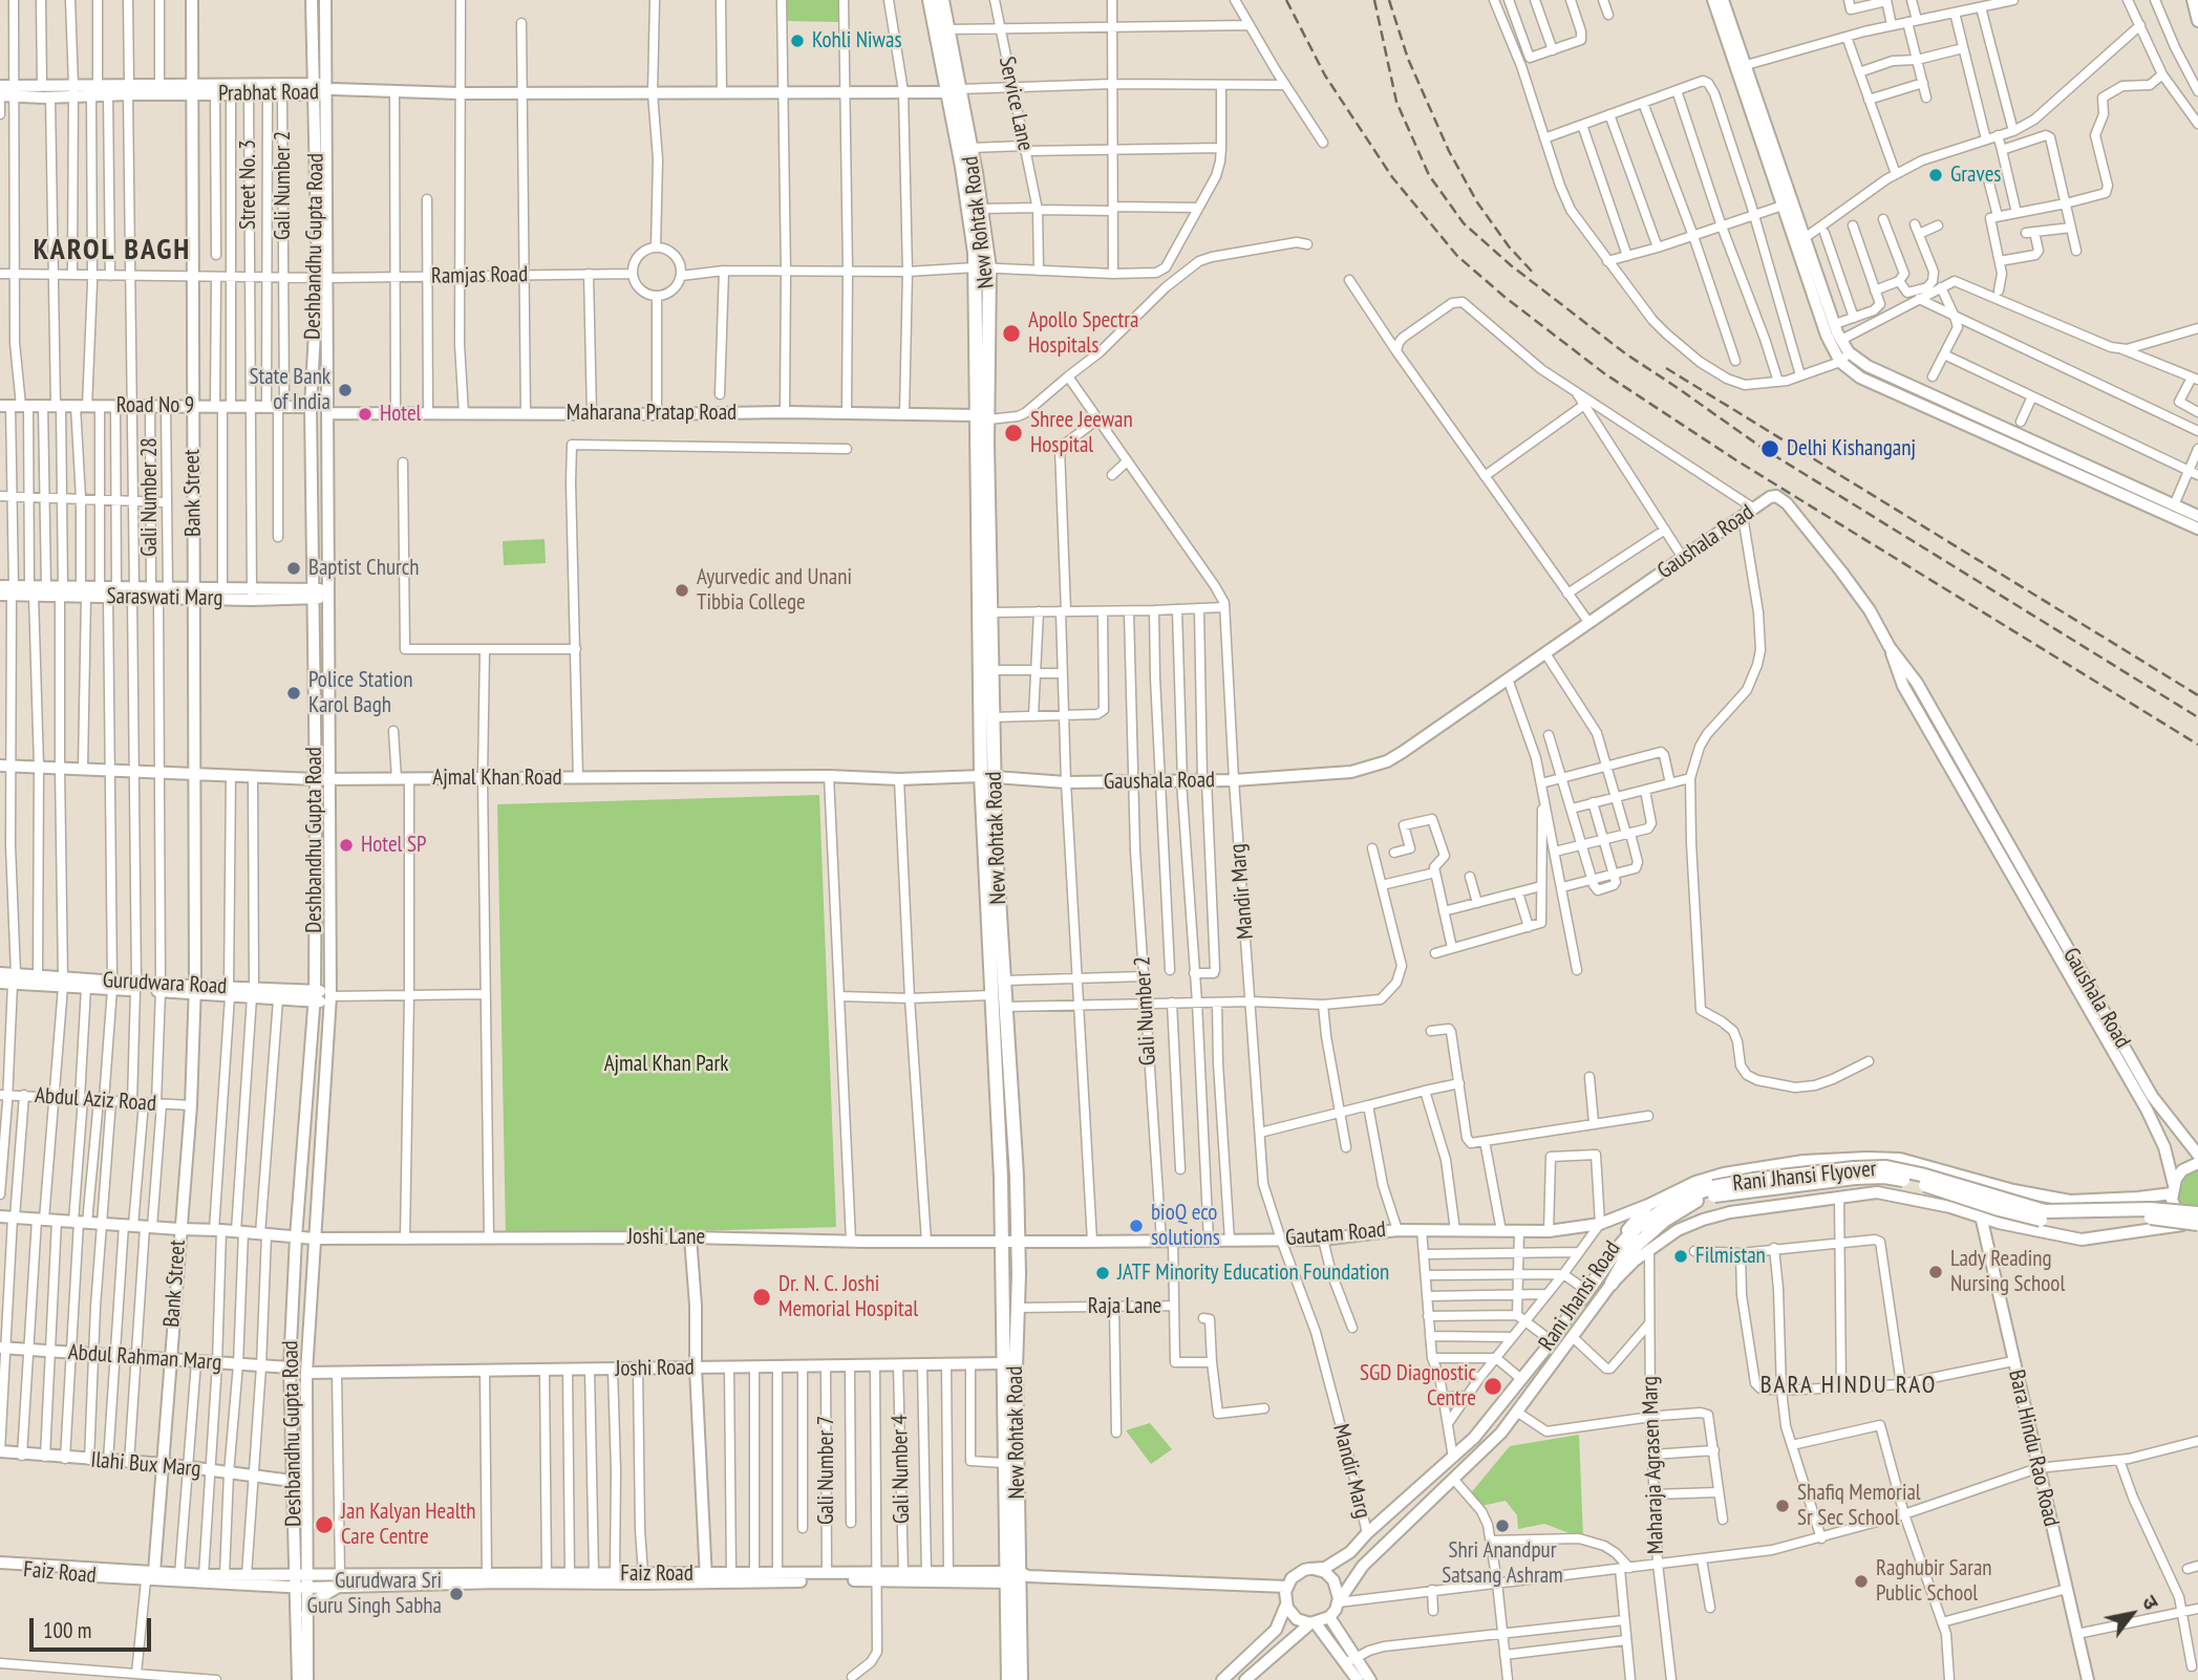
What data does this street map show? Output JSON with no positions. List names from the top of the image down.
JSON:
{
  "streets": {
    "main road": ["New Rohtak Road", "Rani Jhansi Flyover"],
    "street": [
      "Prabhat Road",
      "Service Lane",
      "Street No. 3",
      "Gali Number 2",
      "Deshbandhu Gupta Road",
      "Ramjas Road",
      "Road No 9",
      "Maharana Pratap Road",
      "Bank Street",
      "Gali Number 28",
      "Gaushala Road",
      "Saraswati Marg",
      "Ajmal Khan Road",
      "Mandir Marg",
      "Gurudwara Road",
      "Abdul Aziz Road",
      "Gautam Road",
      "Joshi Lane",
      "Rani Jhansi Road",
      "Raja Lane",
      "Abdul Rahman Marg",
      "Joshi Road",
      "Bara Hindu Rao Road",
      "Ilahi Bux Marg",
      "Maharaja Agrasen Marg",
      "Gali Number 4",
      "Gali Number 7",
      "Faiz Road"
    ]
  },
  "crossings": [
    ["Prabhat Road", "Street No. 3"],
    ["Prabhat Road", "Gali Number 2"],
    ["Prabhat Road", "Deshbandhu Gupta Road"],
    ["Prabhat Road", "Bank Street"],
    ["Street No. 3", "Ramjas Road"],
    ["Street No. 3", "Road No 9"],
    ["Street No. 3", "Saraswati Marg"],
    ["Gali Number 2", "Ramjas Road"],
    ["Gali Number 2", "Road No 9"],
    ["Gali Number 2", "Gaushala Road"],
    ["Gali Number 2", "Gautam Road"],
    ["Gali Number 2", "Raja Lane"],
    ["New Rohtak Road", "Maharana Pratap Road"],
    ["New Rohtak Road", "Gaushala Road"],
    ["New Rohtak Road", "Ajmal Khan Road"],
    ["New Rohtak Road", "Gautam Road"],
    ["New Rohtak Road", "Joshi Lane"],
    ["New Rohtak Road", "Raja Lane"],
    ["New Rohtak Road", "Joshi Road"],
    ["New Rohtak Road", "Faiz Road"],
    ["Deshbandhu Gupta Road", "Ramjas Road"],
    ["Deshbandhu Gupta Road", "Road No 9"],
    ["Deshbandhu Gupta Road", "Maharana Pratap Road"],
    ["Deshbandhu Gupta Road", "Saraswati Marg"],
    ["Deshbandhu Gupta Road", "Ajmal Khan Road"],
    ["Deshbandhu Gupta Road", "Gurudwara Road"],
    ["Deshbandhu Gupta Road", "Joshi Lane"],
    ["Deshbandhu Gupta Road", "Abdul Rahman Marg"],
    ["Deshbandhu Gupta Road", "Joshi Road"],
    ["Deshbandhu Gupta Road", "Ilahi Bux Marg"],
    ["Deshbandhu Gupta Road", "Faiz Road"],
    ["Ramjas Road", "Bank Street"],
    ["Road No 9", "Bank Street"],
    ["Road No 9", "Gali Number 28"],
    ["Bank Street", "Saraswati Marg"],
    ["Bank Street", "Ajmal Khan Road"],
    ["Bank Street", "Gurudwara Road"],
    ["Bank Street", "Abdul Aziz Road"],
    ["Bank Street", "Joshi Lane"],
    ["Bank Street", "Abdul Rahman Marg"],
    ["Bank Street", "Ilahi Bux Marg"],
    ["Bank Street", "Faiz Road"],
    ["Gali Number 28", "Saraswati Marg"],
    ["Gaushala Road", "Ajmal Khan Road"],
    ["Gaushala Road", "Mandir Marg"],
    ["Mandir Marg", "Gautam Road"],
    ["Mandir Marg", "Rani Jhansi Road"],
    ["Rani Jhansi Flyover", "Rani Jhansi Road"],
    ["Gautam Road", "Joshi Lane"],
    ["Gautam Road", "Rani Jhansi Road"],
    ["Rani Jhansi Road", "Bara Hindu Rao Road"],
    ["Rani Jhansi Road", "Maharaja Agrasen Marg"],
    ["Rani Jhansi Road", "Faiz Road"],
    ["Joshi Road", "Gali Number 4"],
    ["Joshi Road", "Gali Number 7"],
    ["Gali Number 4", "Faiz Road"],
    ["Gali Number 7", "Faiz Road"]
  ],
  "districts": ["KAROL BAGH", "BARA HINDU RAO"],
  "parks": ["Ajmal Khan Park"],
  "places": [
    "Kohli Niwas",
    "Graves",
    "Apollo Spectra Hospitals",
    "State Bank of India",
    "Hotel",
    "Shree Jeewan Hospital",
    "Delhi Kishanganj",
    "Baptist Church",
    "Ayurvedic and Unani Tibbia College",
    "Police Station Karol Bagh",
    "Hotel SP",
    "bioQ eco solutions",
    "Filmistan",
    "Lady Reading Nursing School",
    "JATF Minority Education Foundation",
    "Dr. N. C. Joshi Memorial Hospital",
    "SGD Diagnostic Centre",
    "Shafiq Memorial Sr Sec School",
    "Jan Kalyan Health Care Centre",
    "Shri Anandpur Satsang Ashram",
    "Raghubir Saran Public School",
    "Gurudwara Sri Guru Singh Sabha"
  ],
  "scale_bar": "100 m",
  "north": "top right"
}
